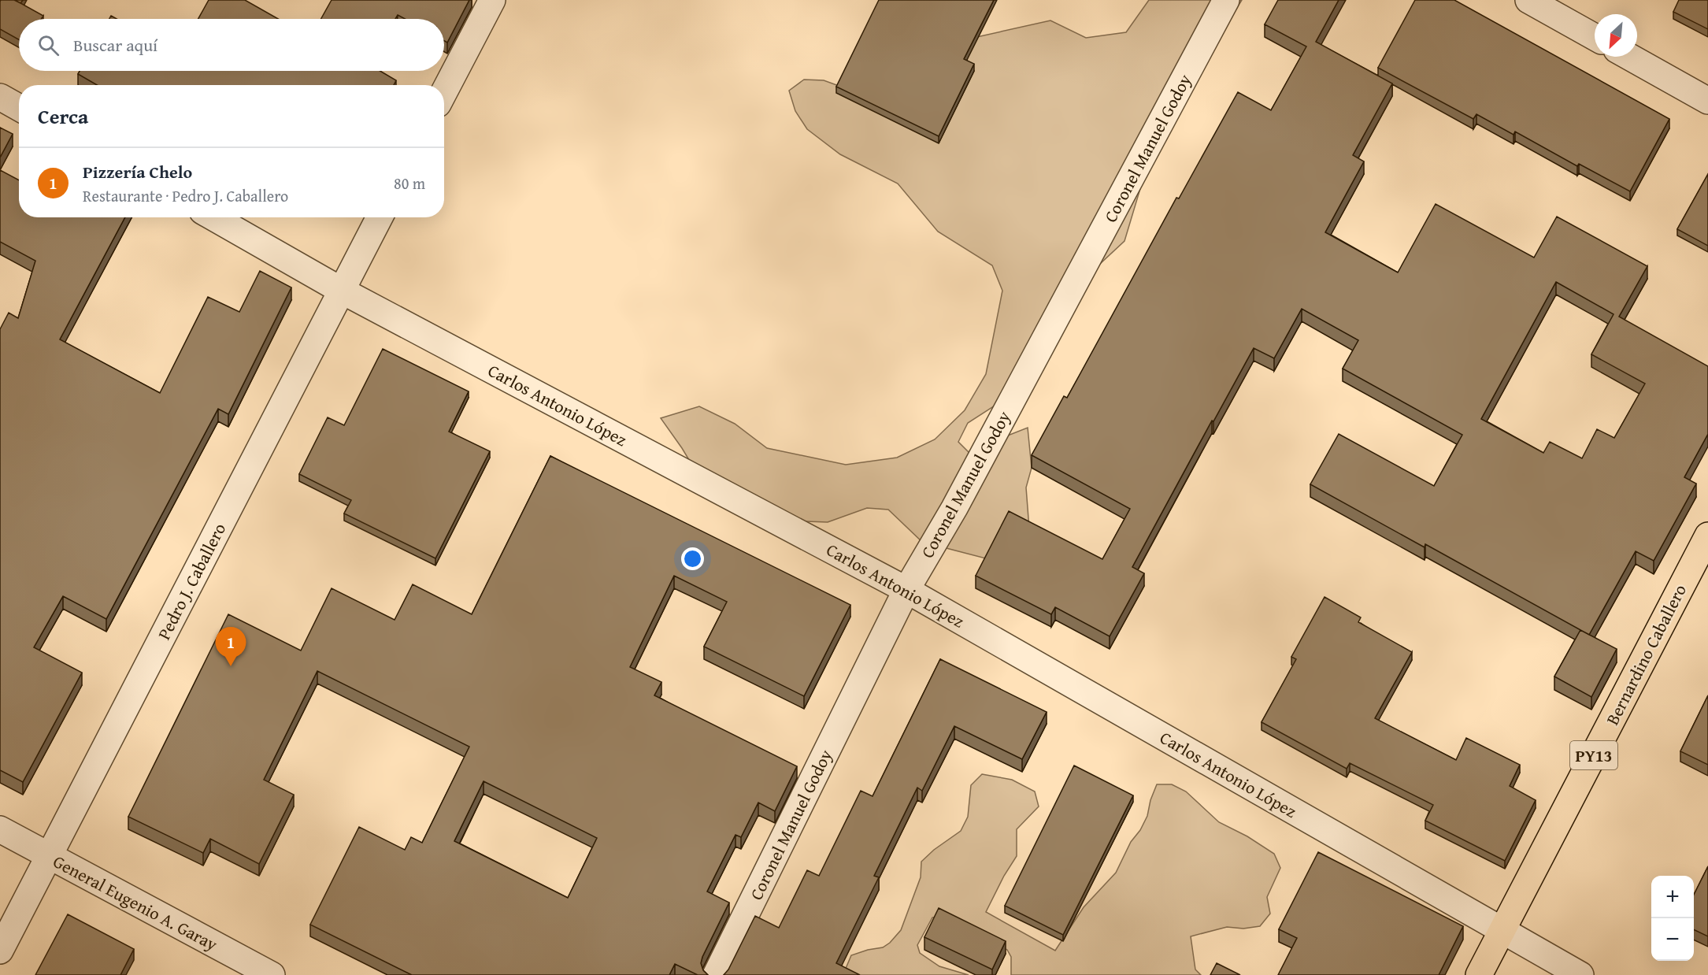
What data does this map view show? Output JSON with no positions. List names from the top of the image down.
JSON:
{
  "streets": {
    "highway": ["Bernardino Caballero", "PY13"],
    "street": [
      "Coronel Manuel Godoy",
      "Carlos Antonio López",
      "Pedro J. Caballero",
      "General Eugenio A. Garay"
    ]
  },
  "crossings": [
    ["Coronel Manuel Godoy", "Carlos Antonio López"],
    ["Carlos Antonio López", "Pedro J. Caballero"],
    ["Carlos Antonio López", "Bernardino Caballero"],
    ["Pedro J. Caballero", "General Eugenio A. Garay"]
  ],
  "north": "bottom left",
  "page": {
    "search": "Buscar aquí",
    "heading": "Cerca",
    "list": [
      {
        "mark": "1",
        "name": "Pizzería Chelo",
        "note": "Restaurante · Pedro J. Caballero",
        "value": "80 m"
      }
    ],
    "pins": "1",
    "map_buttons": ["+", "−"]
  }
}
